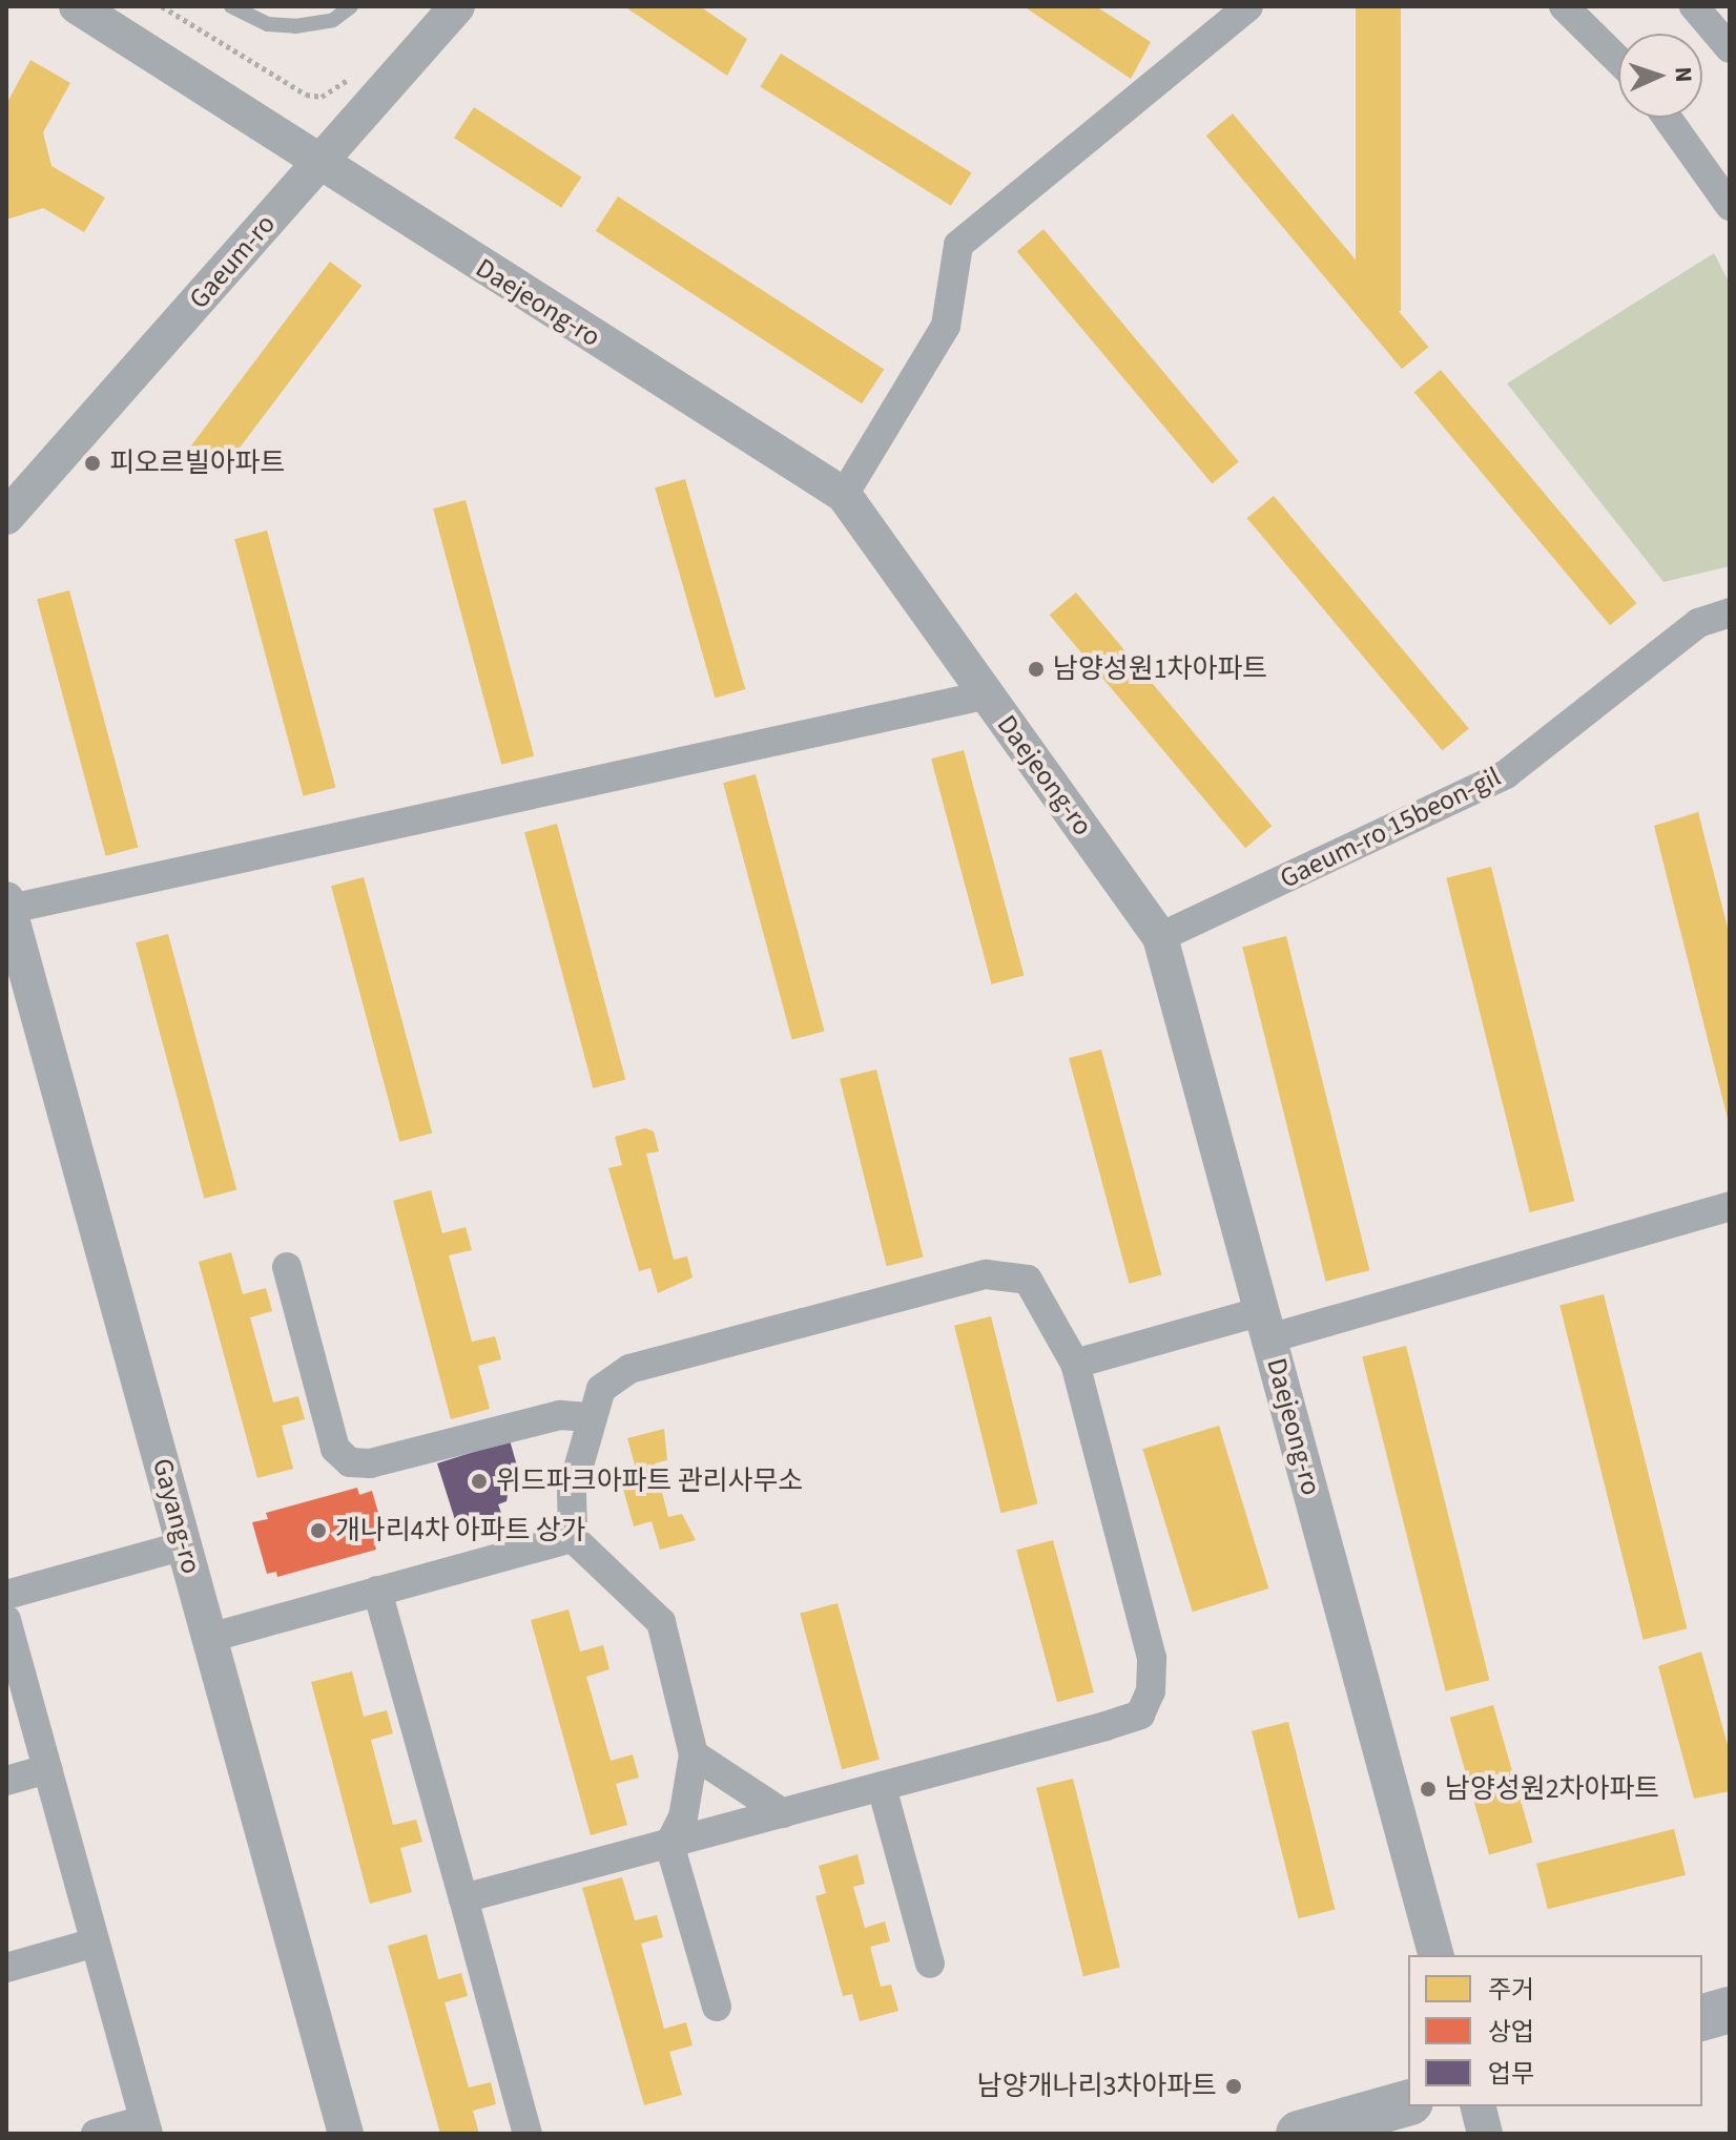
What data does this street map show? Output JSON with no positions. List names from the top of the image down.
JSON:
{
  "streets": {
    "street": [
      "Gaeum-ro",
      "Daejeong-ro",
      "Gaeum-ro 15beon-gil",
      "Gayang-ro"
    ]
  },
  "crossings": [
    ["Gaeum-ro", "Daejeong-ro"],
    ["Daejeong-ro", "Gaeum-ro 15beon-gil"]
  ],
  "places": [
    "피오르빌아파트",
    "남양성원1차아파트",
    "위드파크아파트 관리사무소",
    "개나리4차 아파트 상가",
    "남양성원2차아파트",
    "남양개나리3차아파트"
  ],
  "legend": ["주거", "상업", "업무"],
  "north": "right"
}
